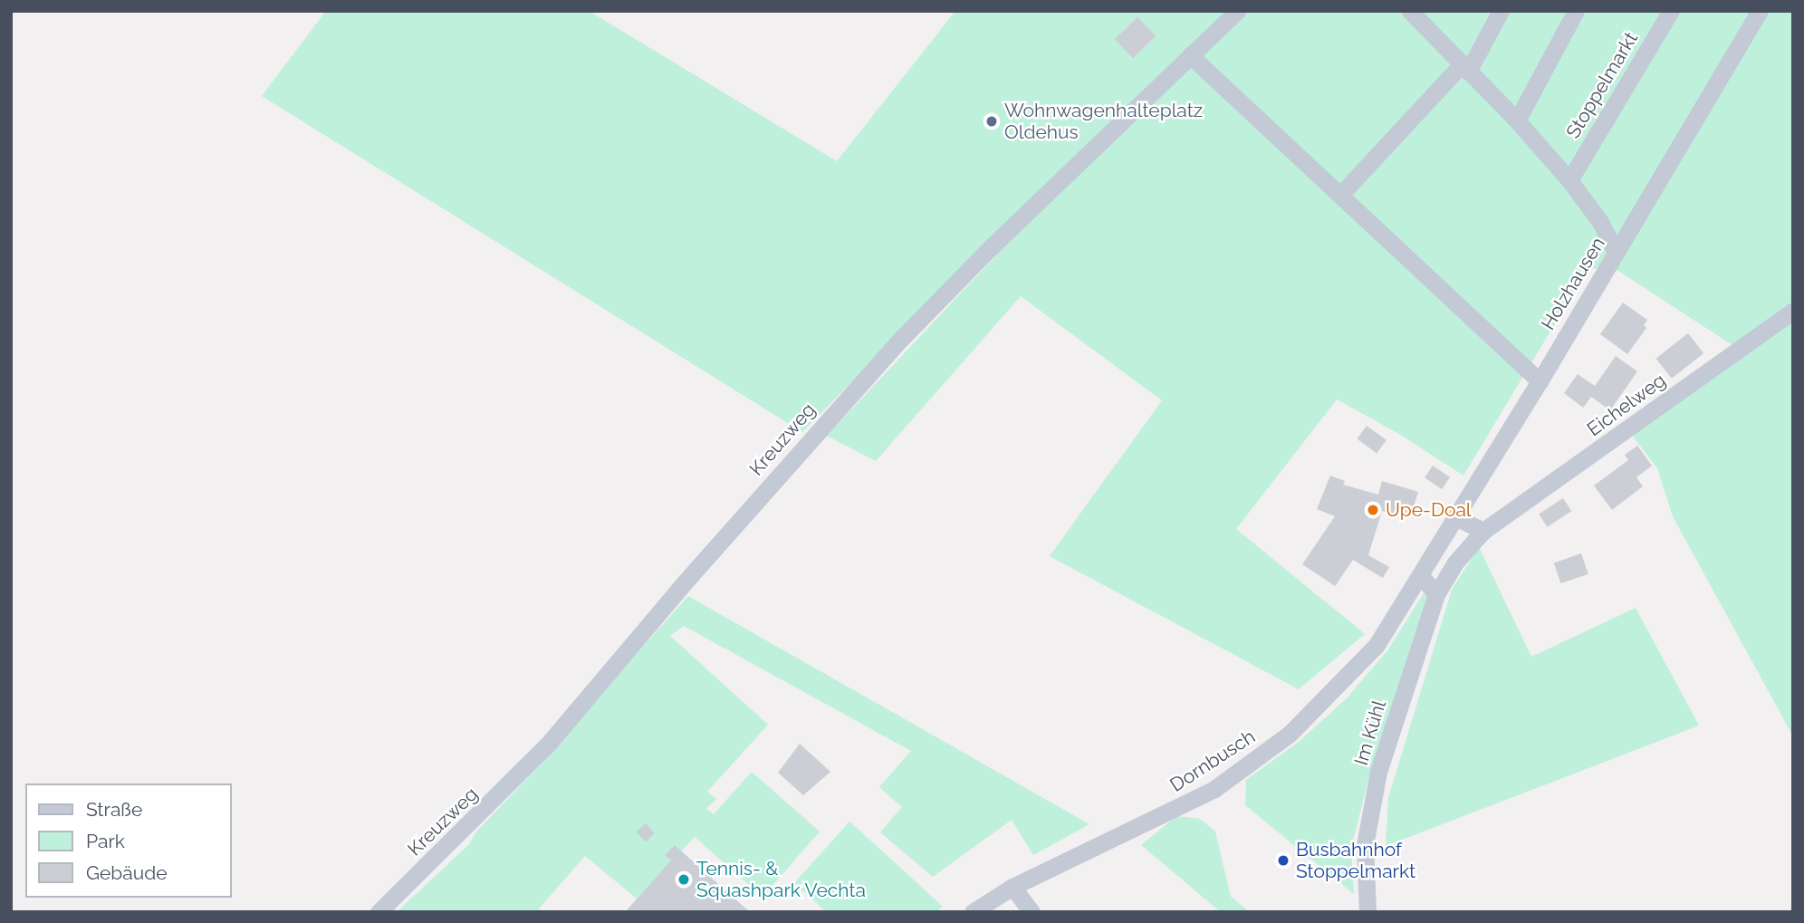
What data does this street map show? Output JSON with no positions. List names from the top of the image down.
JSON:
{
  "streets": {
    "street": [
      "Stoppelmarkt",
      "Holzhausen",
      "Eichelweg",
      "Kreuzweg",
      "Im Kühl",
      "Dornbusch"
    ]
  },
  "crossings": [
    ["Stoppelmarkt", "Holzhausen"],
    ["Holzhausen", "Dornbusch"],
    ["Eichelweg", "Im Kühl"]
  ],
  "places": [
    "Wohnwagenhalteplatz Oldehus",
    "Upe-Doal",
    "Busbahnhof Stoppelmarkt",
    "Tennis- & Squashpark Vechta"
  ],
  "legend": ["Straße", "Park", "Gebäude"]
}
